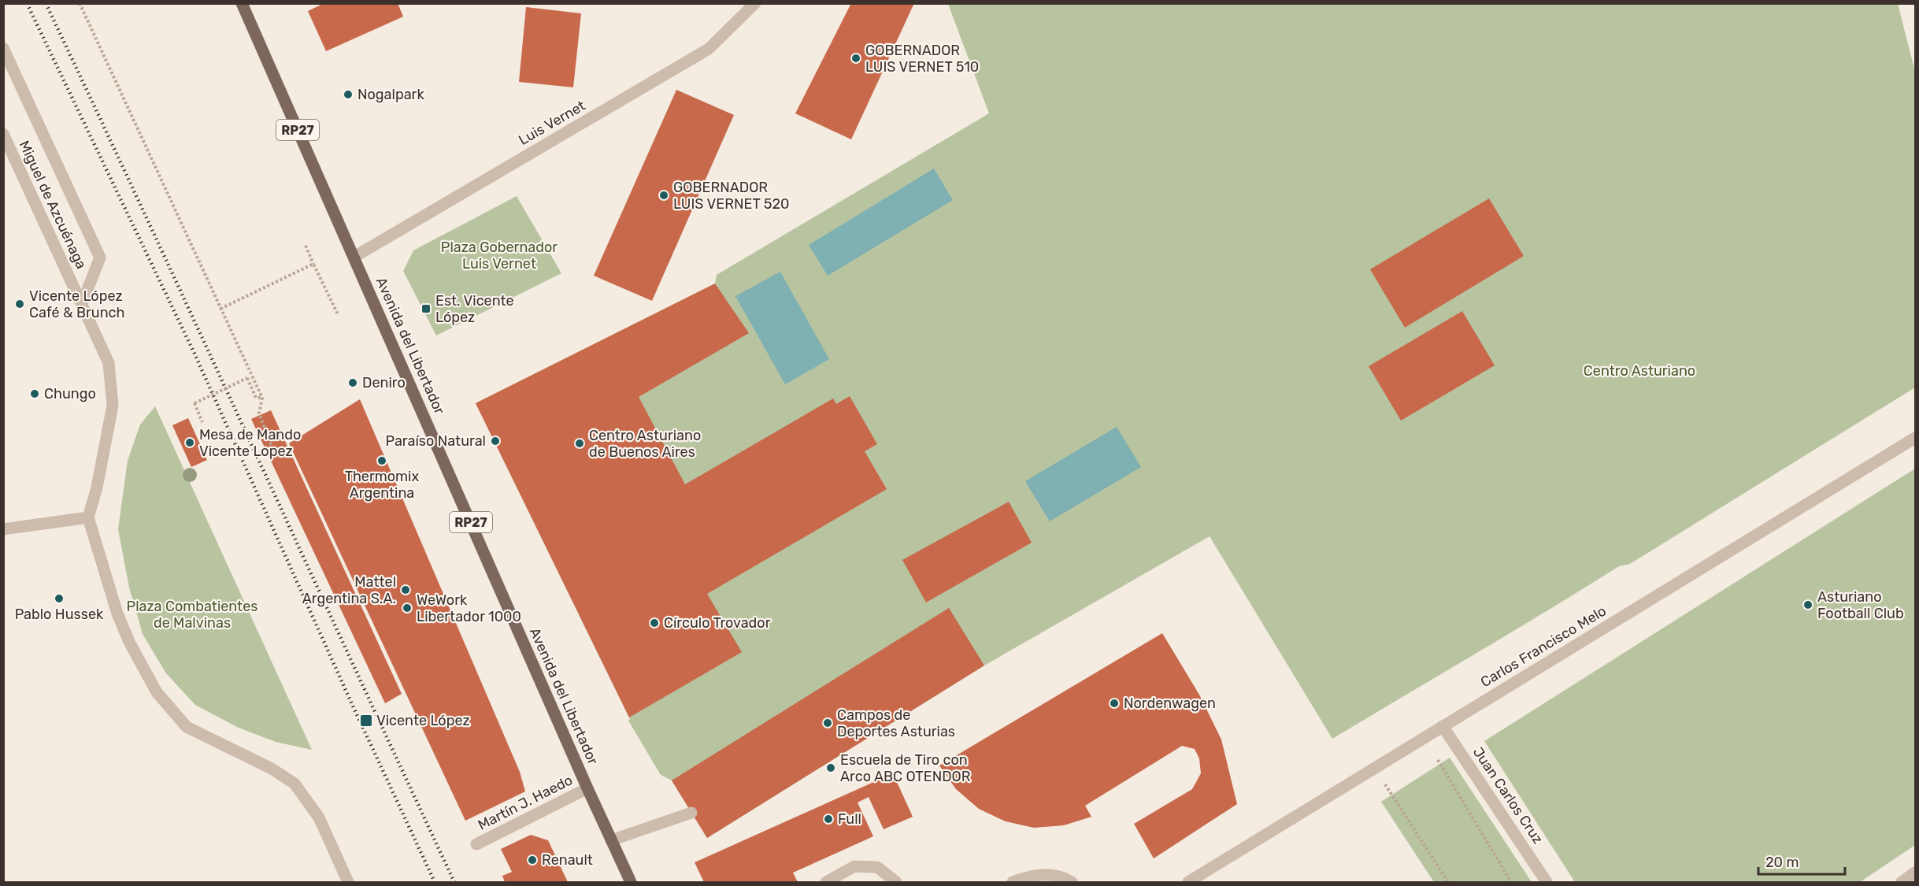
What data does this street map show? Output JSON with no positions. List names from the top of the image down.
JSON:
{
  "streets": {
    "main road": ["RP27", "Avenida del Libertador"],
    "street": [
      "Luis Vernet",
      "Miguel de Azcuénaga",
      "Carlos Francisco Melo",
      "Juan Carlos Cruz",
      "Martín J. Haedo"
    ]
  },
  "crossings": [
    ["Luis Vernet", "Avenida del Libertador"],
    ["Avenida del Libertador", "Martín J. Haedo"],
    ["Carlos Francisco Melo", "Juan Carlos Cruz"]
  ],
  "parks": ["Plaza Gobernador Luis Vernet", "Centro Asturiano", "Plaza Combatientes de Malvinas"],
  "places": {
    "other": [
      "GOBERNADOR LUIS VERNET 510",
      "Nogalpark",
      "GOBERNADOR LUIS VERNET 520",
      "Vicente López Café & Brunch",
      "Deniro",
      "Chungo",
      "Paraíso Natural",
      "Mesa de Mando Vicente Lopez",
      "Centro Asturiano de Buenos Aires",
      "Thermomix Argentina",
      "Mattel Argentina S.A.",
      "Pablo Hussek",
      "Asturiano Football Club",
      "WeWork Libertador 1000",
      "Círculo Trovador",
      "Nordenwagen",
      "Campos de Deportes Asturias",
      "Escuela de Tiro con Arco ABC OTENDOR",
      "Full",
      "Renault"
    ],
    "transit": ["Est. Vicente López", "Vicente López"]
  },
  "scale_bar": "20 m"
}
